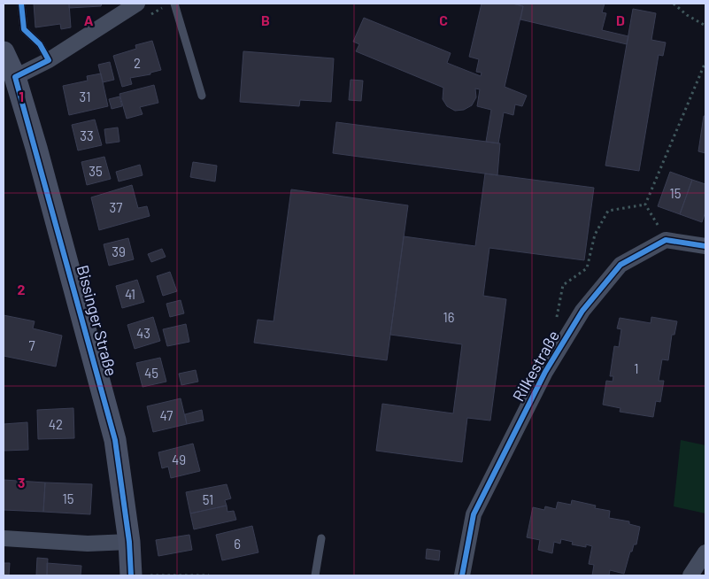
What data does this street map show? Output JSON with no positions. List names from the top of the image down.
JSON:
{
  "streets": {
    "main road": ["Bissinger Straße"],
    "street": ["Rilkestraße"]
  },
  "house_numbers": [
    "2",
    "31",
    "33",
    "35",
    "15",
    "37",
    "39",
    "41",
    "16",
    "43",
    "7",
    "1",
    "45",
    "47",
    "42",
    "49",
    "15",
    "51",
    "6"
  ],
  "grid": {
    "columns": [
      "A",
      "B",
      "C",
      "D"
    ],
    "rows": ["1", "2", "3"]
  }
}
